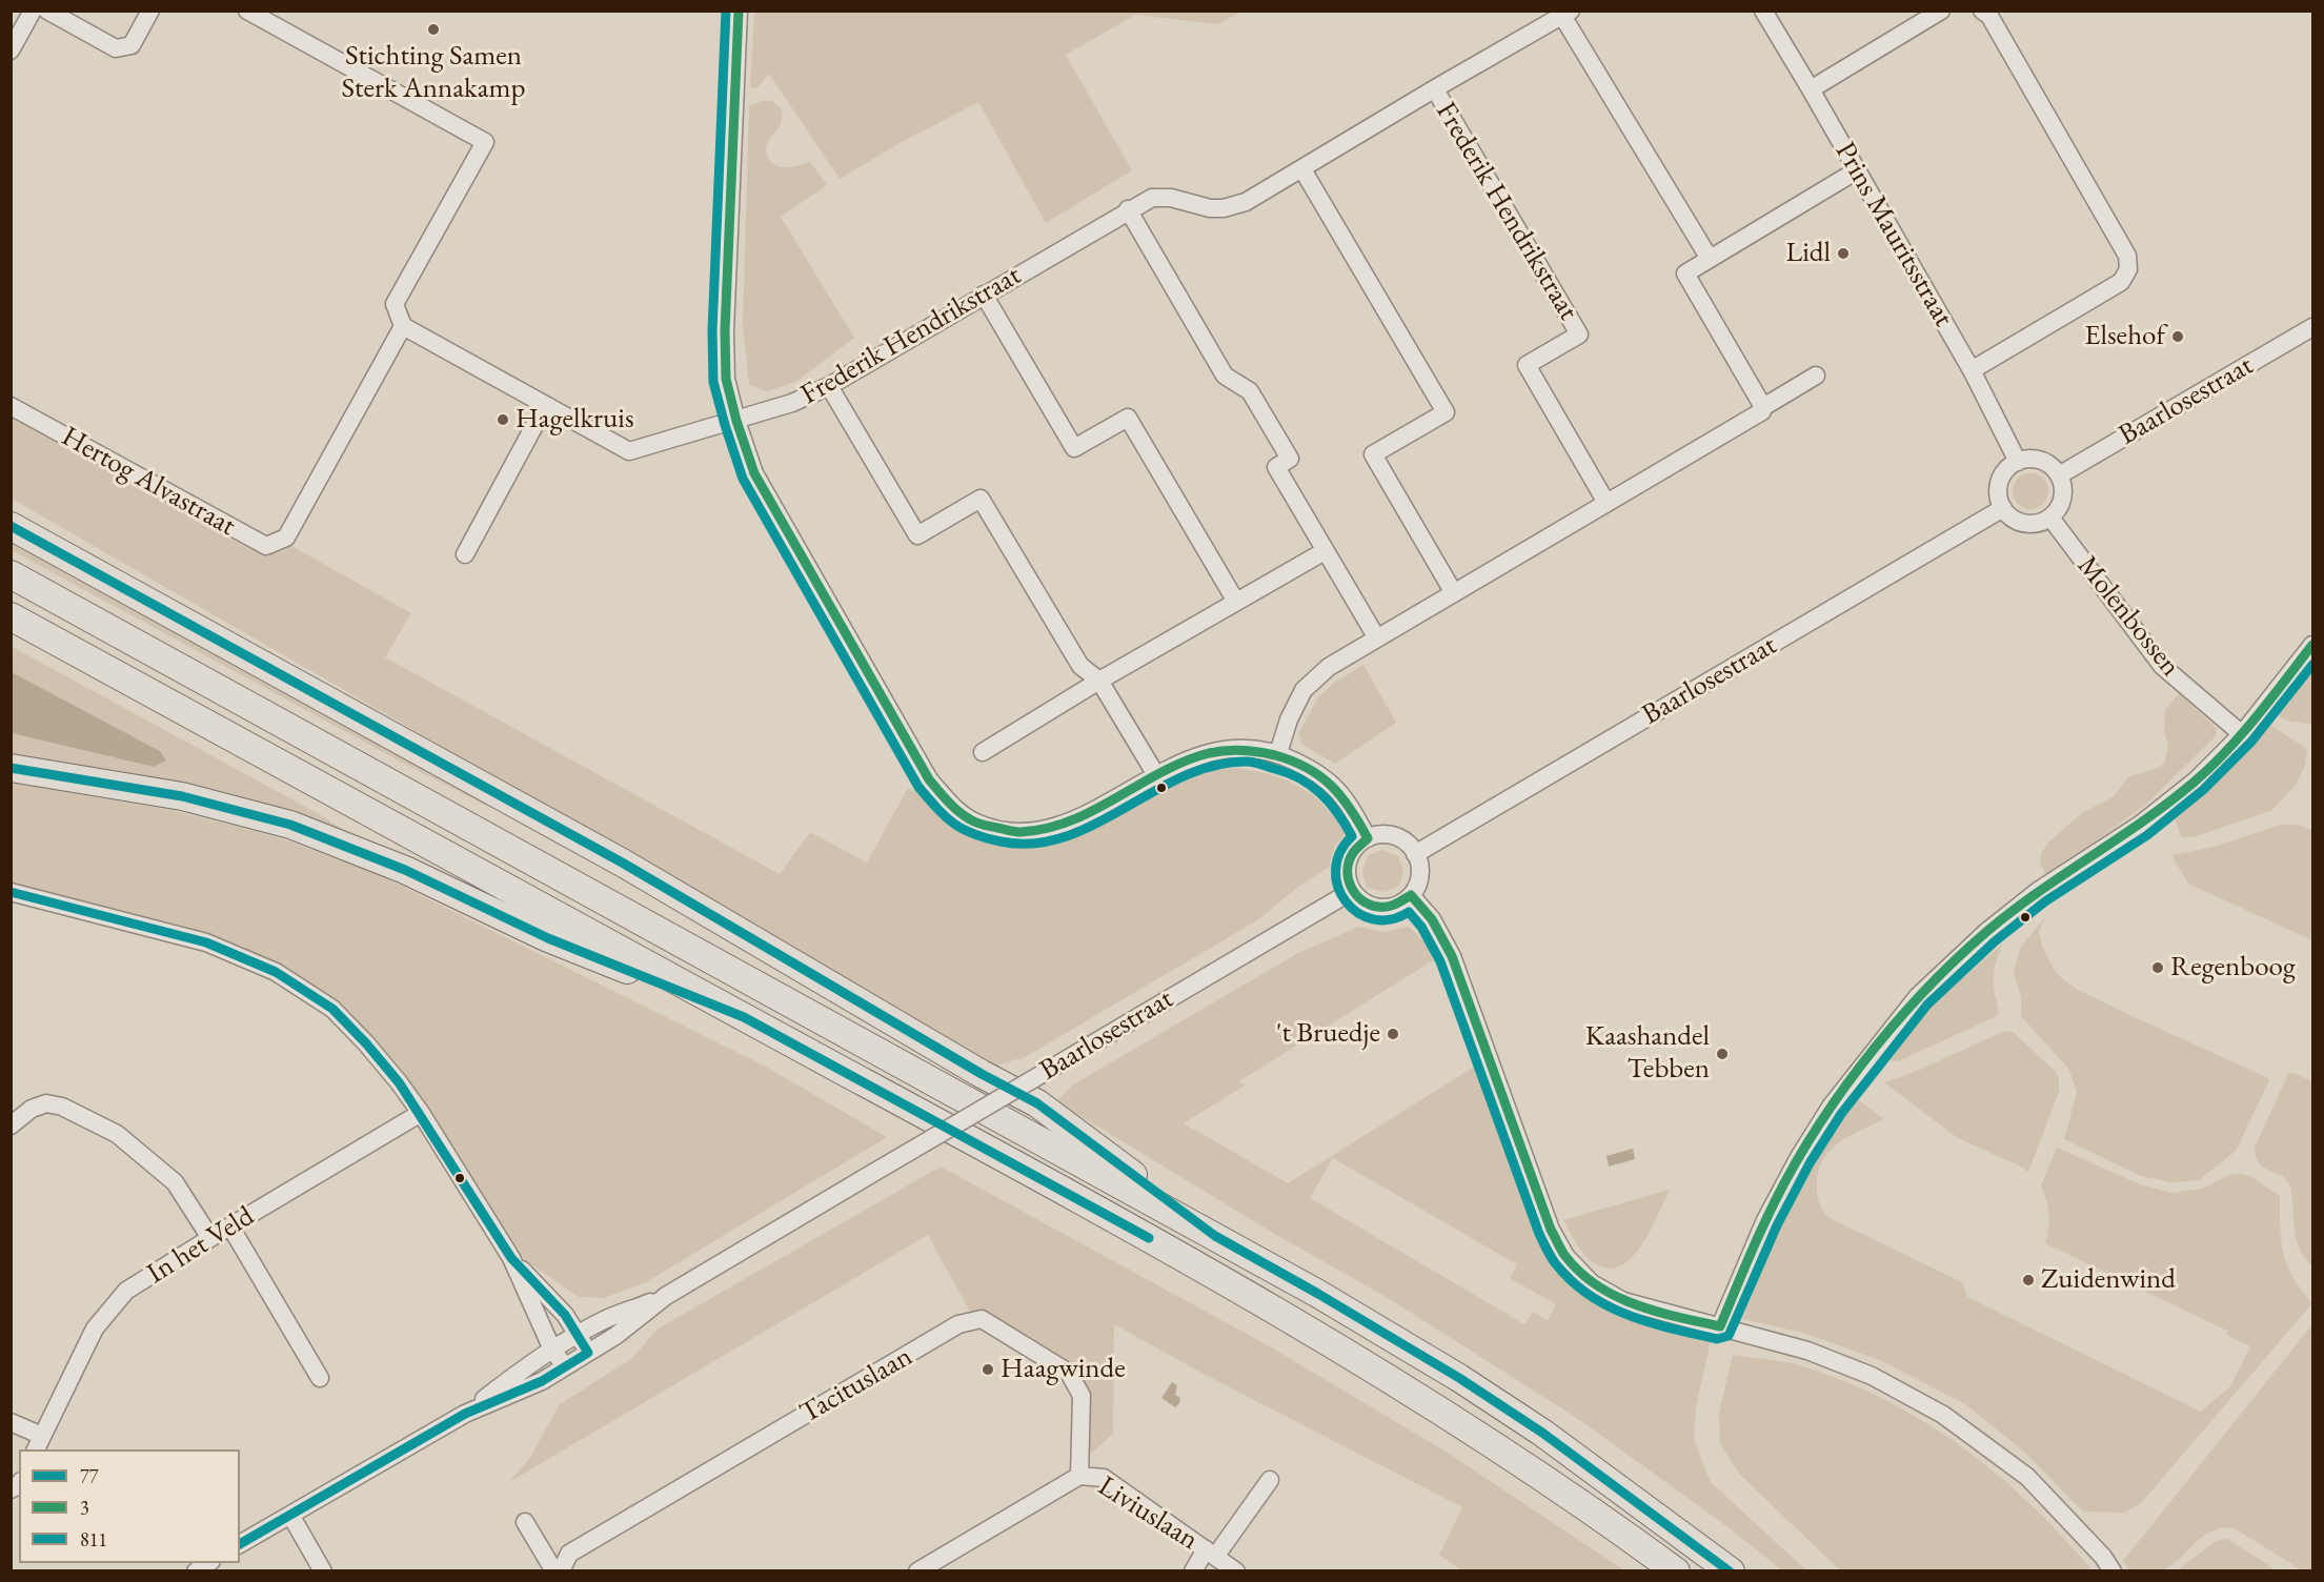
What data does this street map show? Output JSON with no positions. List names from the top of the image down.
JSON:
{
  "streets": {
    "street": [
      "Frederik Hendrikstraat",
      "Prins Mauritsstraat",
      "Baarlosestraat",
      "Hertog Alvastraat",
      "Molenbossen",
      "In het Veld",
      "Tacituslaan",
      "Liviuslaan"
    ]
  },
  "crossings": [
    ["Frederik Hendrikstraat", "Hertog Alvastraat"],
    ["Prins Mauritsstraat", "Baarlosestraat"],
    ["Prins Mauritsstraat", "Molenbossen"],
    ["Baarlosestraat", "Molenbossen"],
    ["Tacituslaan", "Liviuslaan"]
  ],
  "places": [
    "Stichting Samen Sterk Annakamp",
    "Lidl",
    "Elsehof",
    "Hagelkruis",
    "Regenboog",
    "'t Bruedje",
    "Kaashandel Tebben",
    "Zuidenwind",
    "Haagwinde"
  ],
  "lines": ["transit line 3", "transit line 811", "transit line 77"],
  "legend": ["77", "3", "811"]
}
